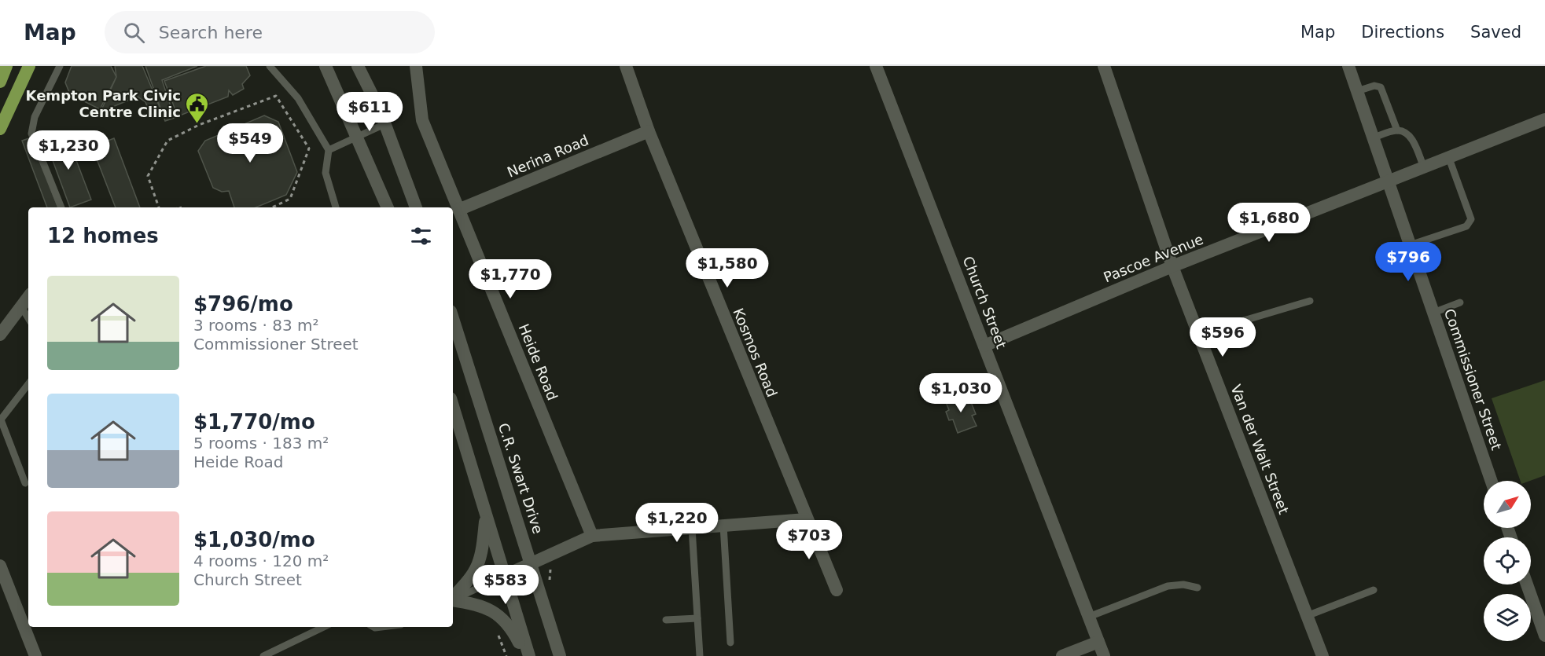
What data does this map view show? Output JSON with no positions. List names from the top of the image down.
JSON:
{
  "streets": {
    "street": [
      "Nerina Road",
      "Pascoe Avenue",
      "Church Street",
      "Kosmos Road",
      "Heide Road",
      "Commissioner Street",
      "Van der Walt Street",
      "C.R. Swart Drive"
    ]
  },
  "crossings": [
    ["Nerina Road", "Kosmos Road"],
    ["Nerina Road", "Heide Road"],
    ["Pascoe Avenue", "Church Street"],
    ["Pascoe Avenue", "Commissioner Street"],
    ["Pascoe Avenue", "Van der Walt Street"]
  ],
  "places": {
    "public building": ["Kempton Park Civic Centre Clinic"]
  },
  "north": "top right",
  "page": {
    "header": "Map",
    "search": "Search here",
    "nav": ["Map", "Directions", "Saved"],
    "price": [
      "$611",
      "$549",
      "$1,230",
      "$1,680",
      "$796",
      "$1,580",
      "$1,770",
      "$596",
      "$1,030",
      "$1,220",
      "$703",
      "$583"
    ],
    "heading": "12 homes",
    "list": [
      {
        "name": "$796/mo",
        "note": "3 rooms · 83 m² · Commissioner Street"
      },
      {
        "name": "$1,770/mo",
        "note": "5 rooms · 183 m² · Heide Road"
      },
      {
        "name": "$1,030/mo",
        "note": "4 rooms · 120 m² · Church Street"
      }
    ]
  }
}
